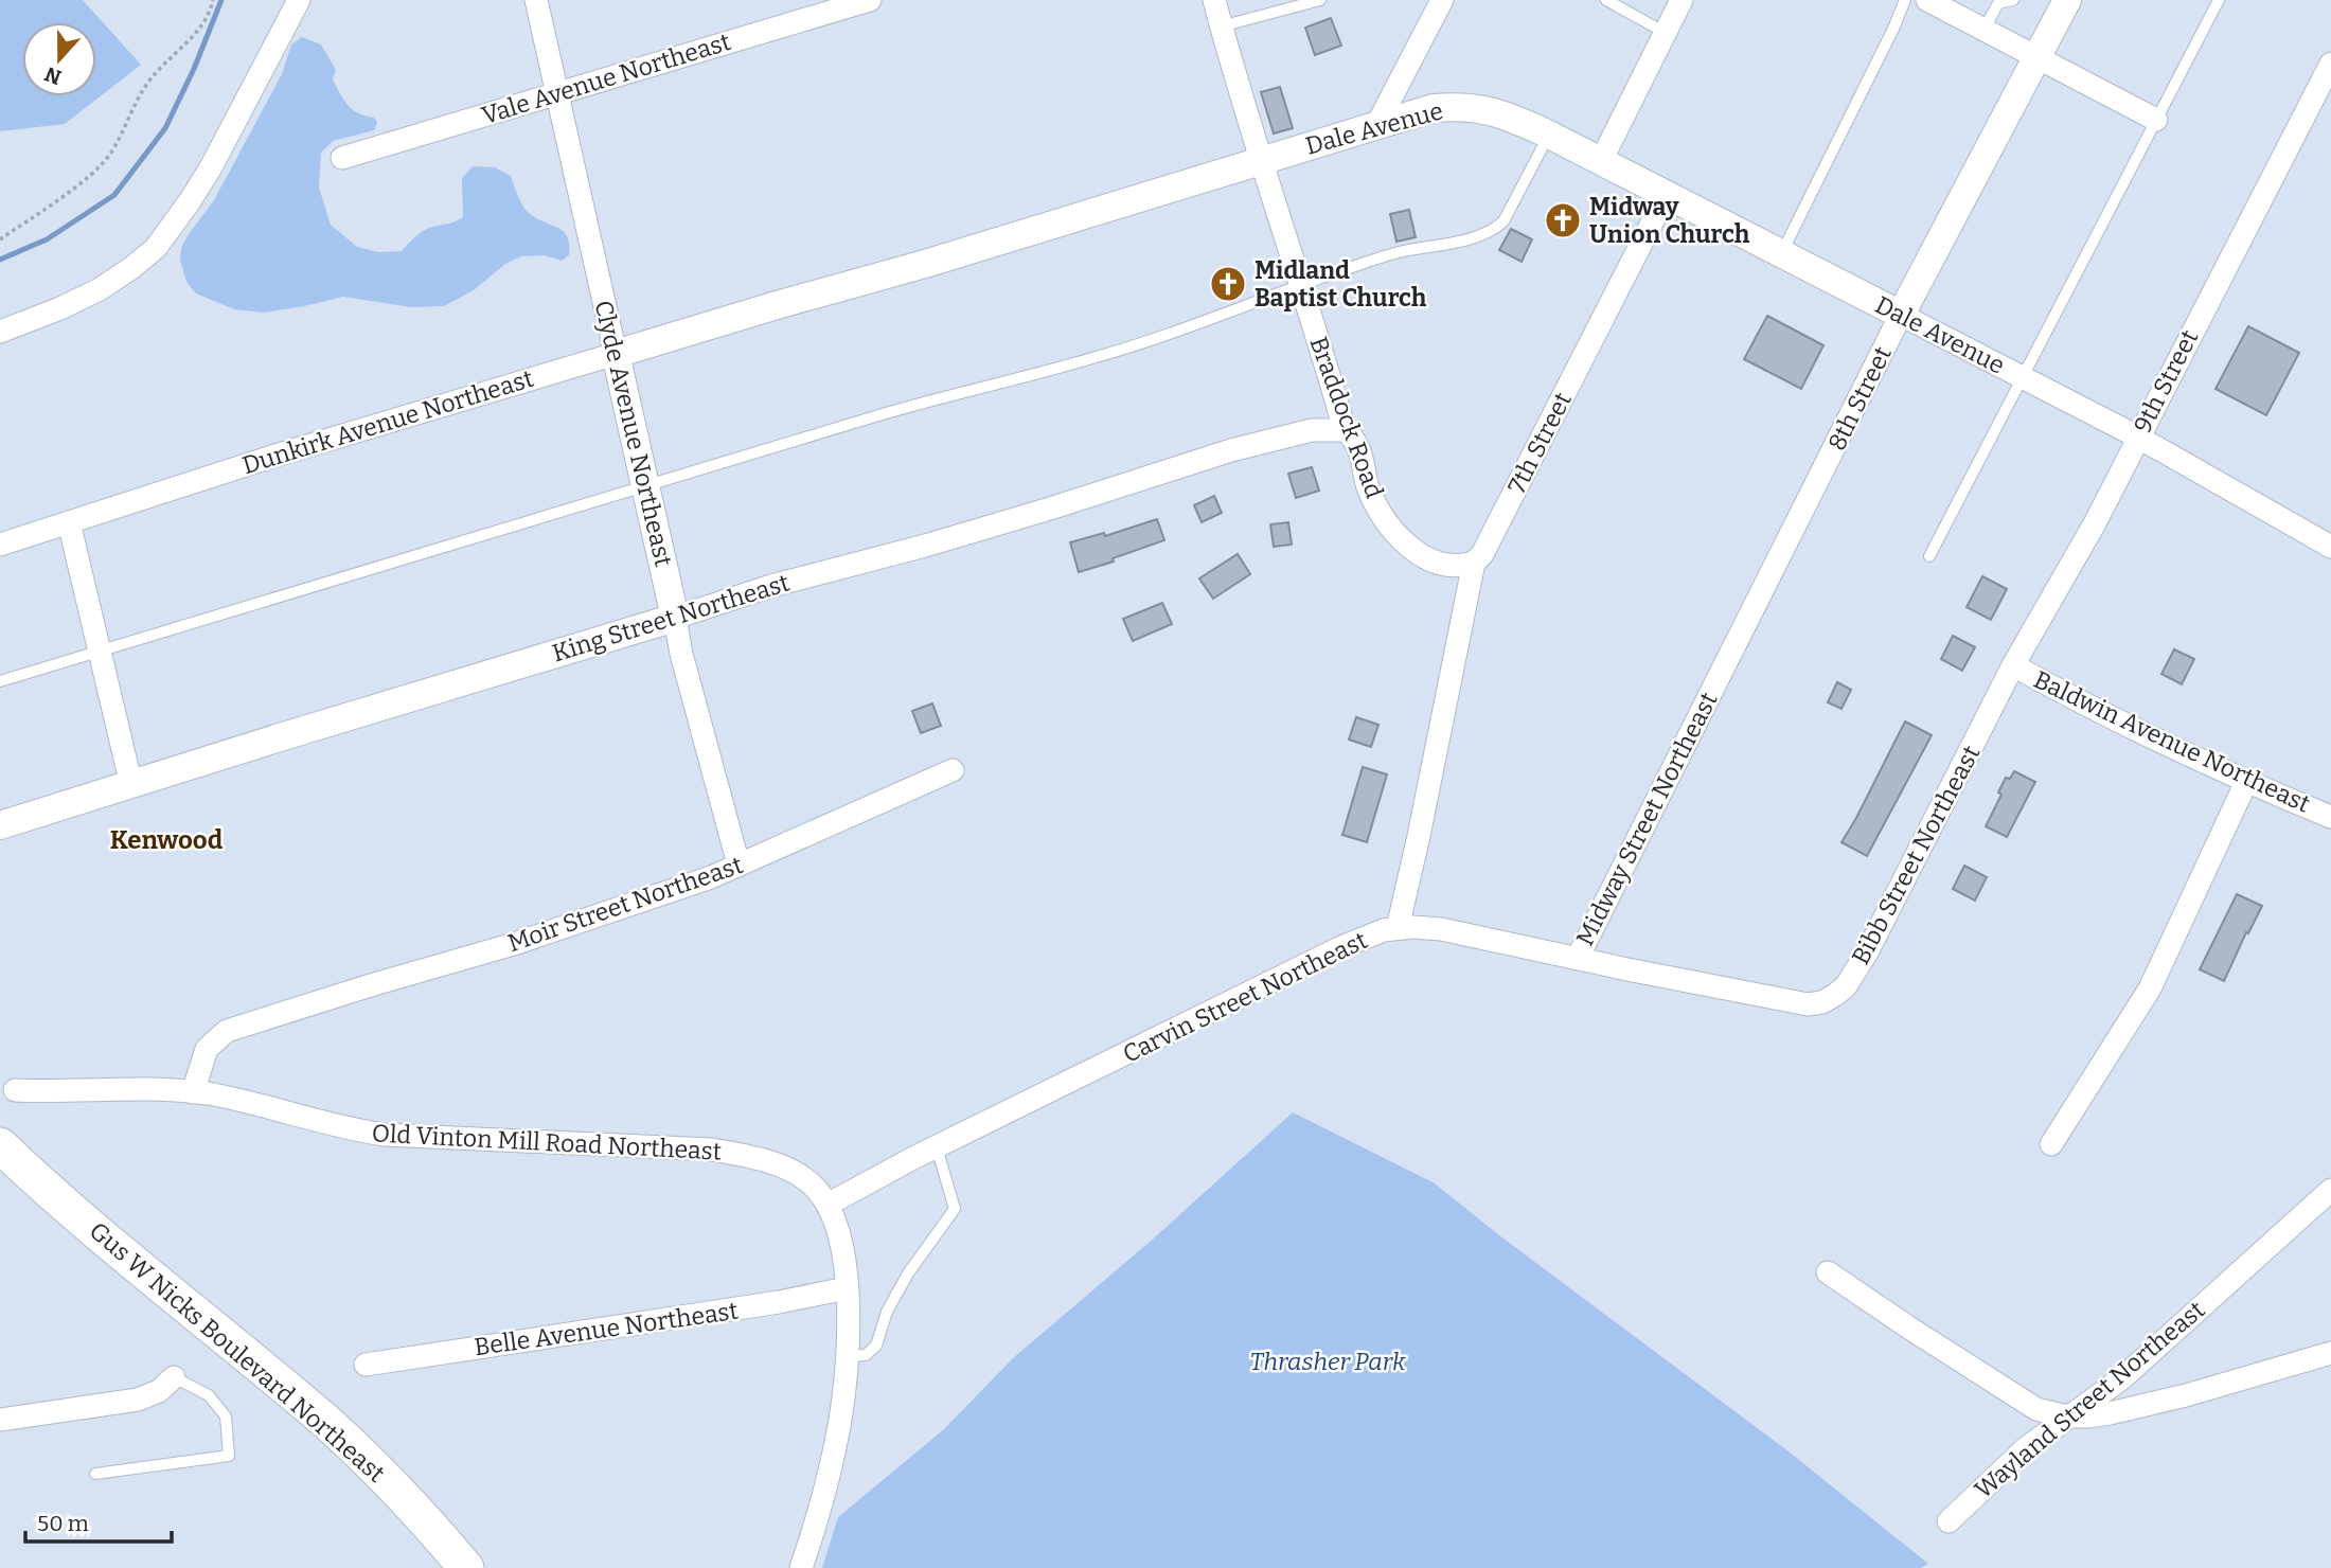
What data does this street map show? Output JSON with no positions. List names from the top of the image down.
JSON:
{
  "streets": {
    "main road": ["Gus W Nicks Boulevard Northeast"],
    "street": [
      "Vale Avenue Northeast",
      "Dale Avenue",
      "9th Street",
      "8th Street",
      "Braddock Road",
      "Dunkirk Avenue Northeast",
      "Clyde Avenue Northeast",
      "7th Street",
      "King Street Northeast",
      "Baldwin Avenue Northeast",
      "Midway Street Northeast",
      "Bibb Street Northeast",
      "Moir Street Northeast",
      "Carvin Street Northeast",
      "Old Vinton Mill Road Northeast",
      "Belle Avenue Northeast",
      "Wayland Street Northeast"
    ]
  },
  "crossings": [
    ["Vale Avenue Northeast", "Clyde Avenue Northeast"],
    ["Dale Avenue", "9th Street"],
    ["Dale Avenue", "8th Street"],
    ["Dale Avenue", "Braddock Road"],
    ["Dale Avenue", "Dunkirk Avenue Northeast"],
    ["Dale Avenue", "7th Street"],
    ["9th Street", "Baldwin Avenue Northeast"],
    ["9th Street", "Bibb Street Northeast"],
    ["8th Street", "Midway Street Northeast"],
    ["Braddock Road", "7th Street"],
    ["Braddock Road", "King Street Northeast"],
    ["Dunkirk Avenue Northeast", "Clyde Avenue Northeast"],
    ["Clyde Avenue Northeast", "King Street Northeast"],
    ["Clyde Avenue Northeast", "Moir Street Northeast"],
    ["7th Street", "Carvin Street Northeast"],
    ["Midway Street Northeast", "Carvin Street Northeast"],
    ["Bibb Street Northeast", "Carvin Street Northeast"],
    ["Moir Street Northeast", "Old Vinton Mill Road Northeast"],
    ["Carvin Street Northeast", "Old Vinton Mill Road Northeast"],
    ["Old Vinton Mill Road Northeast", "Belle Avenue Northeast"]
  ],
  "districts": ["Kenwood"],
  "parks": ["Thrasher Park"],
  "places": {
    "church": ["Midway Union Church", "Midland Baptist Church"]
  },
  "scale_bar": "50 m",
  "north": "bottom"
}
